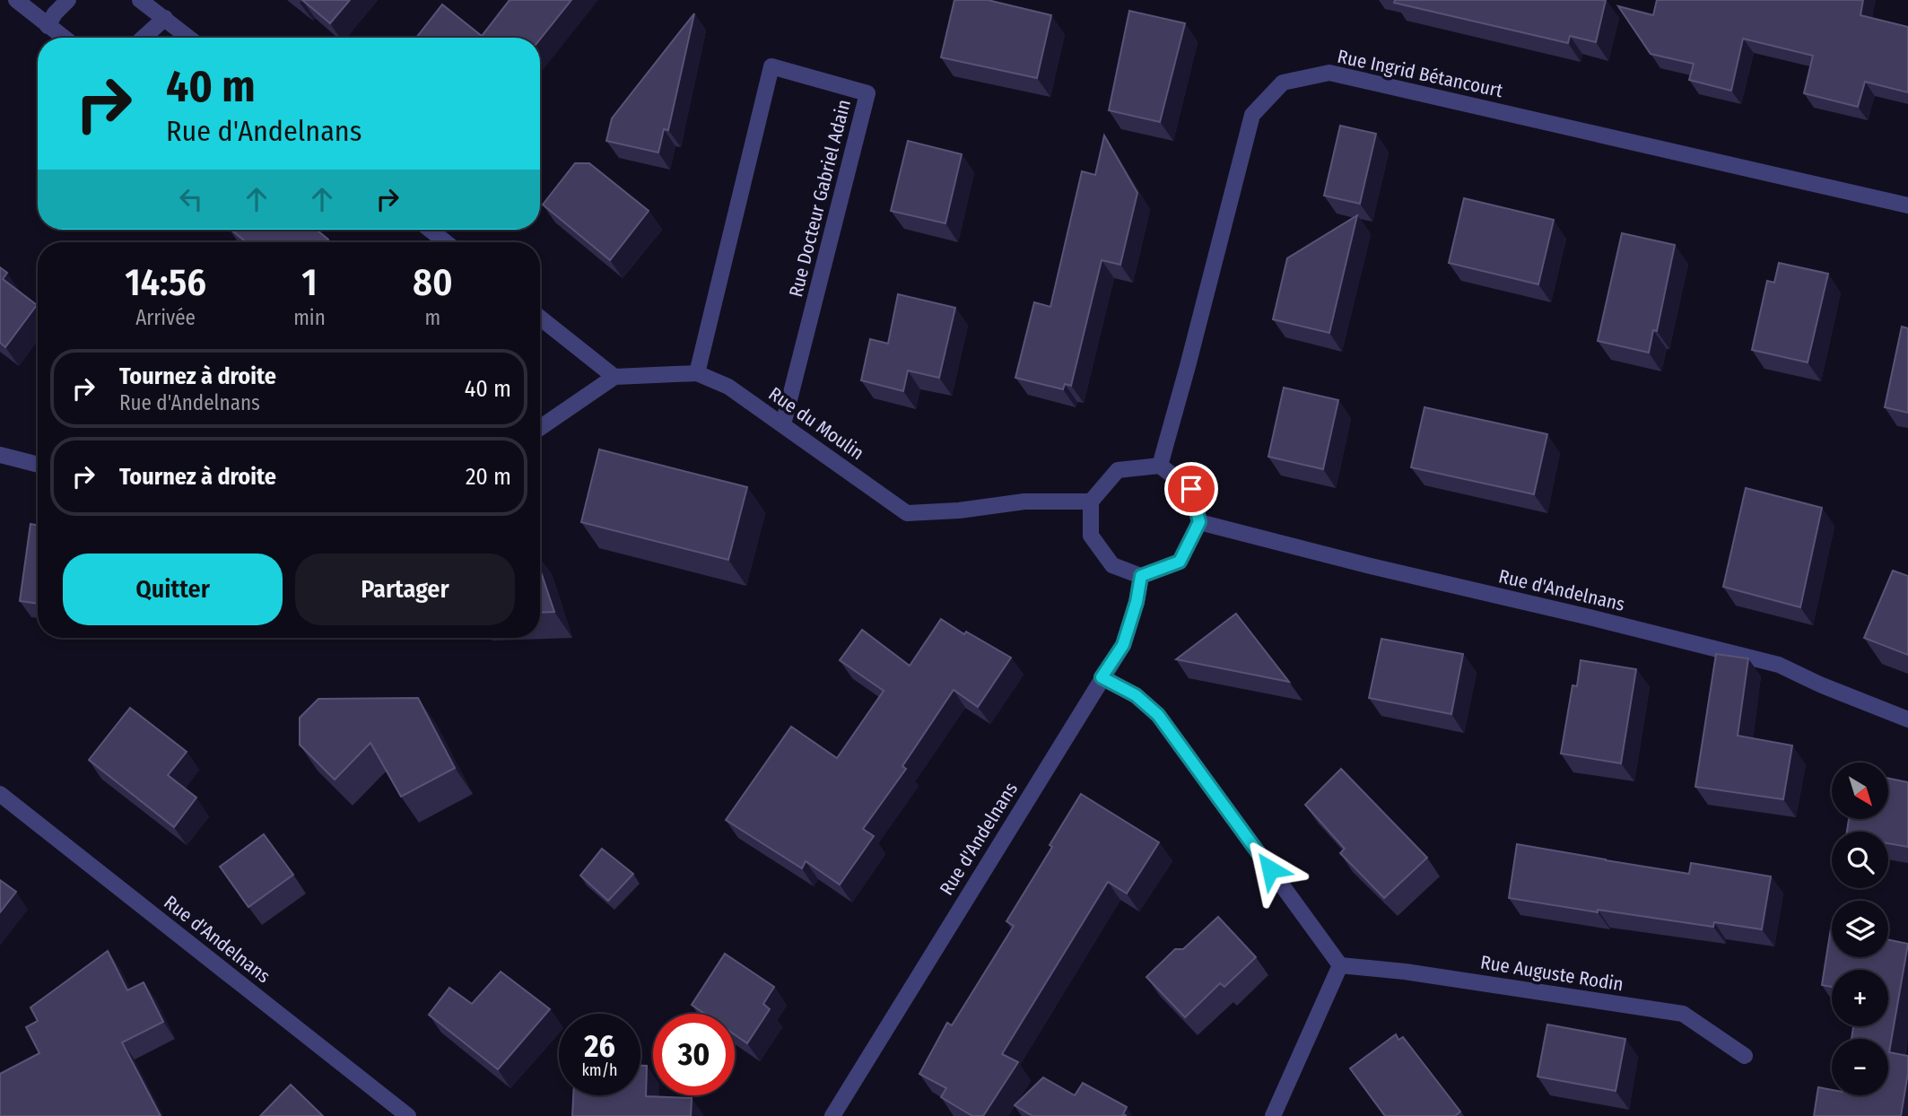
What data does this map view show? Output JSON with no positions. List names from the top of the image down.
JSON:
{
  "streets": {
    "street": [
      "Rue Ingrid Bétancourt",
      "Rue Docteur Gabriel Adain",
      "Rue du Moulin",
      "Rue d'Andelnans",
      "Rue Auguste Rodin"
    ]
  },
  "crossings": [
    ["Rue Ingrid Bétancourt", "Rue du Moulin"],
    ["Rue Ingrid Bétancourt", "Rue d'Andelnans"],
    ["Rue Docteur Gabriel Adain", "Rue du Moulin"],
    ["Rue du Moulin", "Rue d'Andelnans"]
  ],
  "north": "bottom right",
  "page": {
    "turn": ["40 m", "Rue d'Andelnans"],
    "eta": [
      "14:56",
      "Arrivée",
      "1",
      "min",
      "80",
      "m"
    ],
    "list": [
      {
        "name": "Tournez à droite",
        "note": "Rue d'Andelnans",
        "value": "40 m"
      },
      {
        "name": "Tournez à droite",
        "value": "20 m"
      }
    ],
    "buttons": ["Quitter", "Partager"],
    "map_buttons": ["+", "−"],
    "speed": "26 km/h",
    "limit": "30"
  }
}
